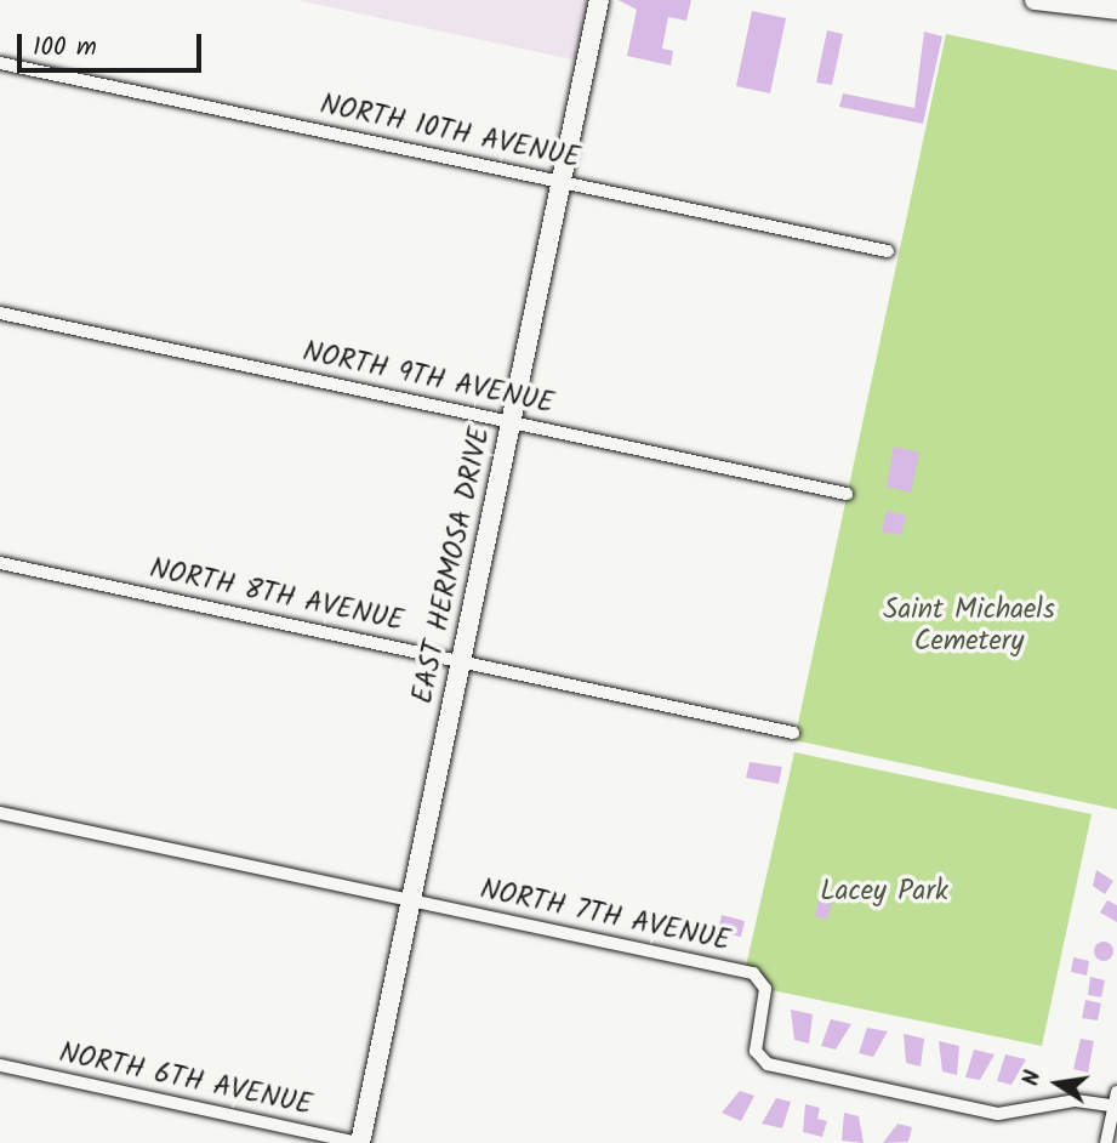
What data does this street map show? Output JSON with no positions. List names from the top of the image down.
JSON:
{
  "streets": {
    "street": [
      "NORTH 10TH AVENUE",
      "NORTH 9TH AVENUE",
      "EAST HERMOSA DRIVE",
      "NORTH 8TH AVENUE",
      "NORTH 7TH AVENUE",
      "NORTH 6TH AVENUE"
    ]
  },
  "crossings": [
    ["NORTH 10TH AVENUE", "EAST HERMOSA DRIVE"],
    ["NORTH 9TH AVENUE", "EAST HERMOSA DRIVE"],
    ["EAST HERMOSA DRIVE", "NORTH 8TH AVENUE"],
    ["EAST HERMOSA DRIVE", "NORTH 7TH AVENUE"],
    ["EAST HERMOSA DRIVE", "NORTH 6TH AVENUE"]
  ],
  "parks": ["Saint Michaels Cemetery", "Lacey Park"],
  "scale_bar": "100 m",
  "north": "left"
}
